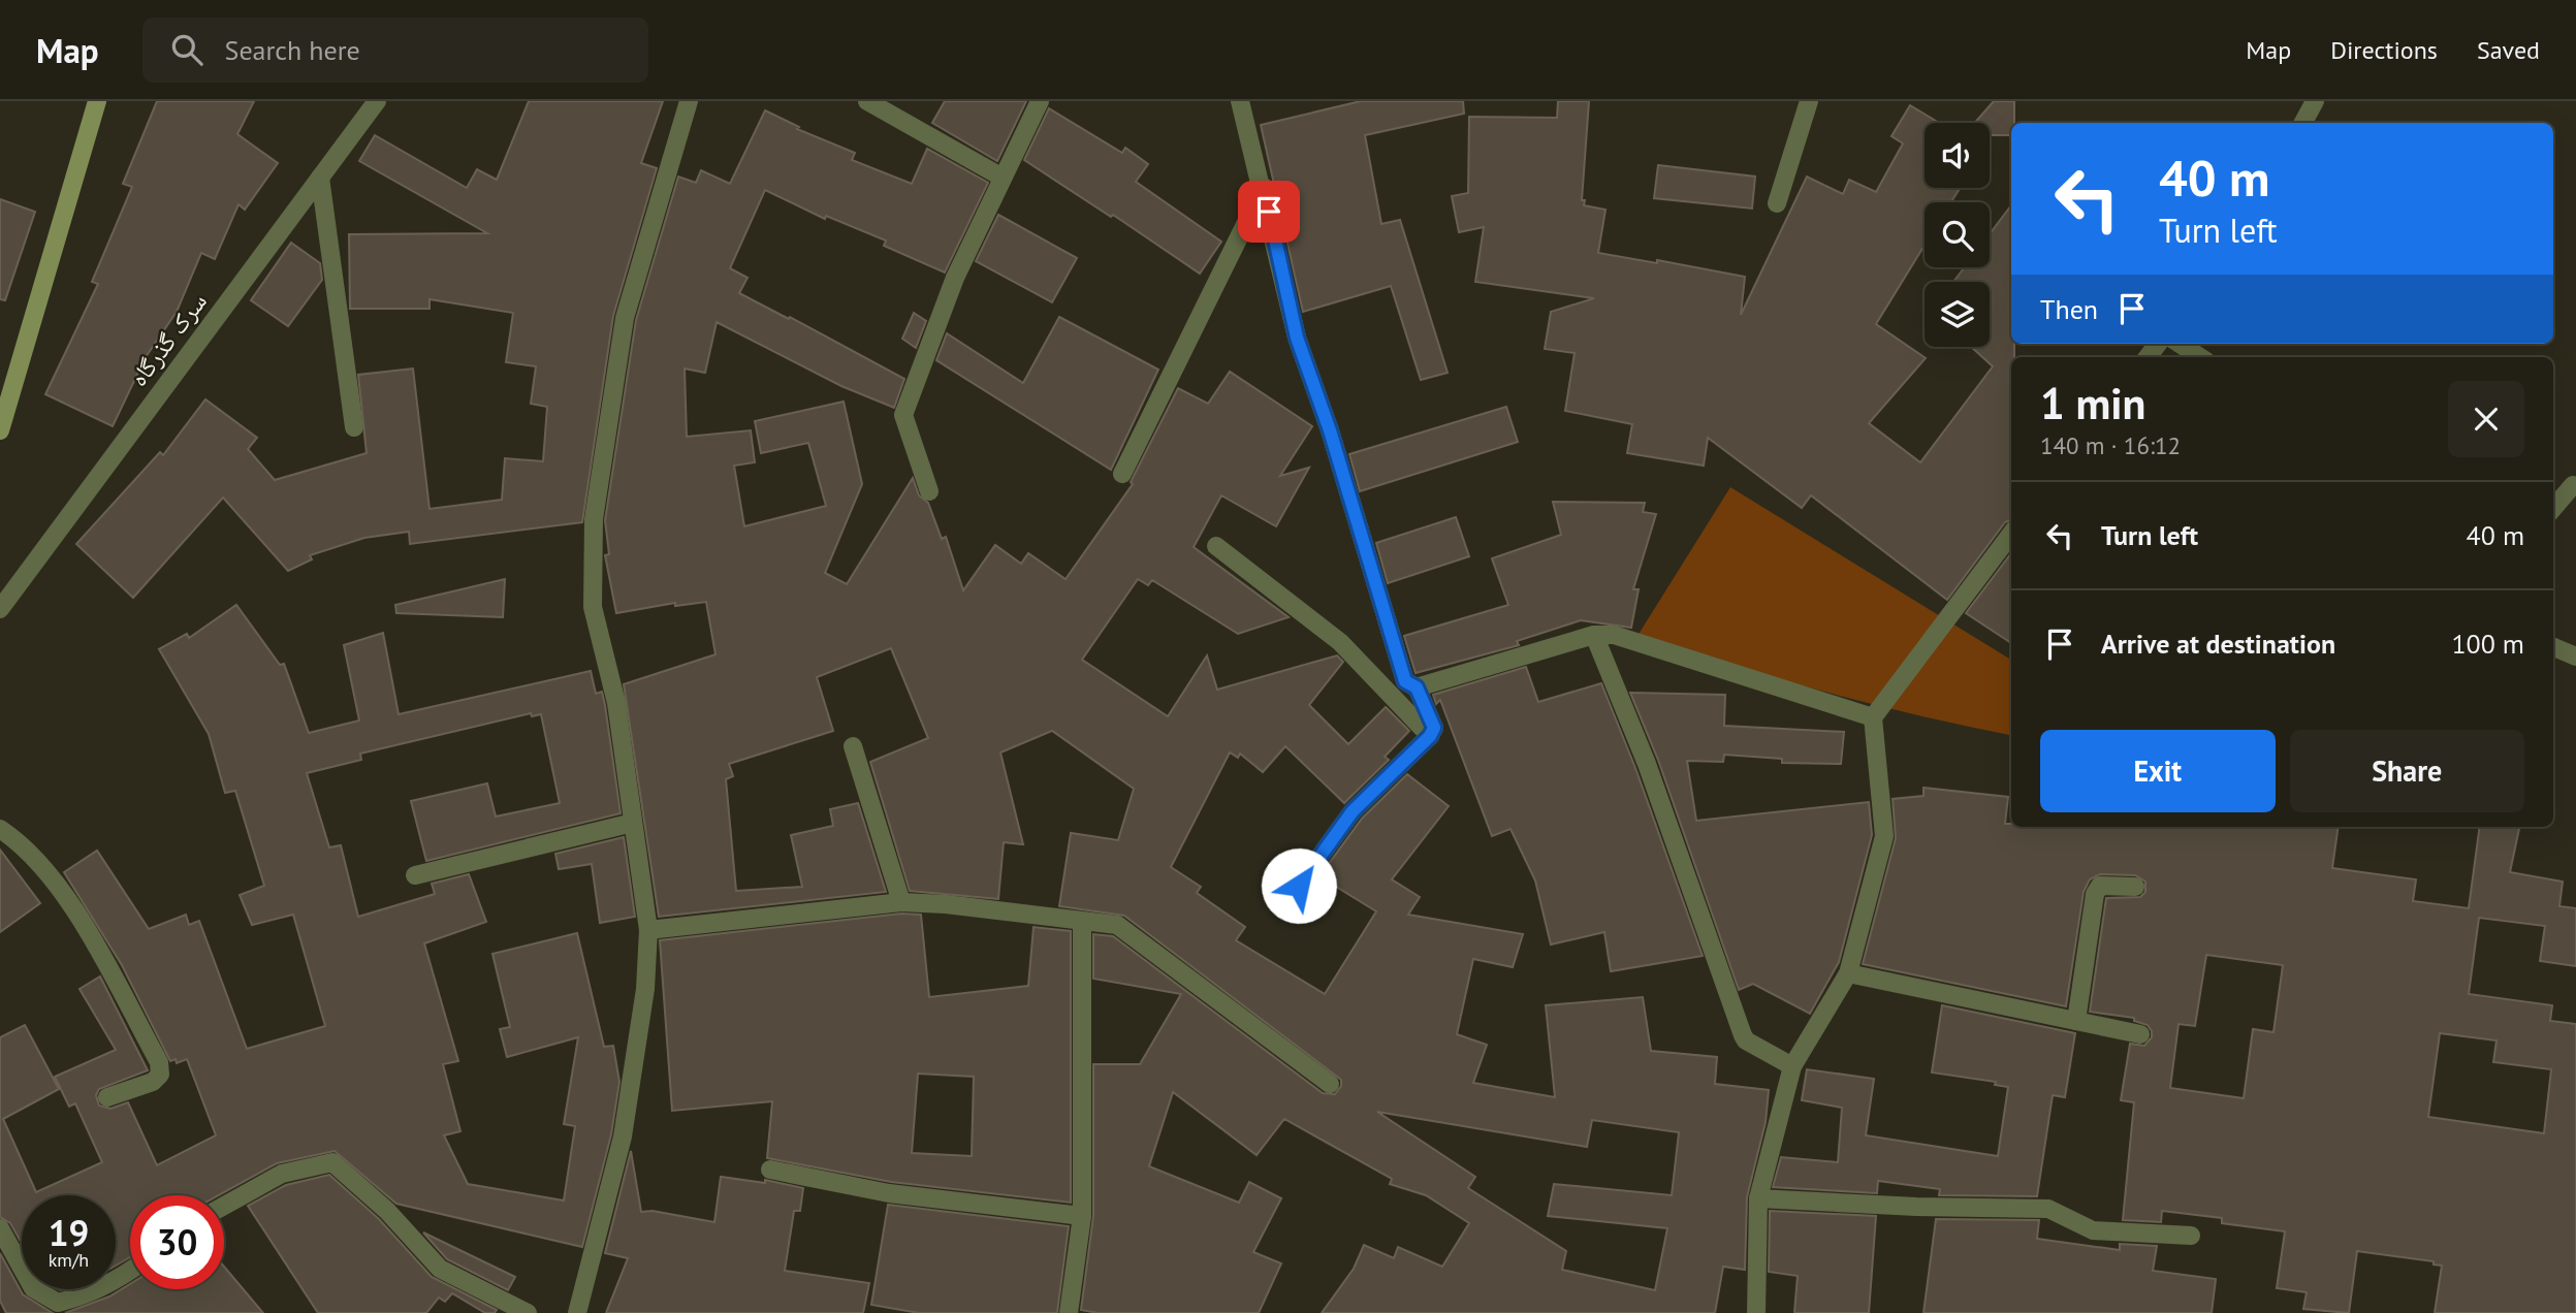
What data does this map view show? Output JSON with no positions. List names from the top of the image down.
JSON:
{
  "streets": {
    "street": ["سرک گذرگاه"]
  },
  "page": {
    "header": "Map",
    "search": "Search here",
    "nav": ["Map", "Directions", "Saved"],
    "turn": ["40 m", "Turn left"],
    "then": "Then",
    "heading": ["1 min", "140 m · 16:12"],
    "list": [
      {
        "name": "Turn left",
        "value": "40 m"
      },
      {
        "name": "Arrive at destination",
        "value": "100 m"
      }
    ],
    "buttons": ["Exit", "Share"],
    "speed": "19 km/h",
    "limit": "30"
  }
}
